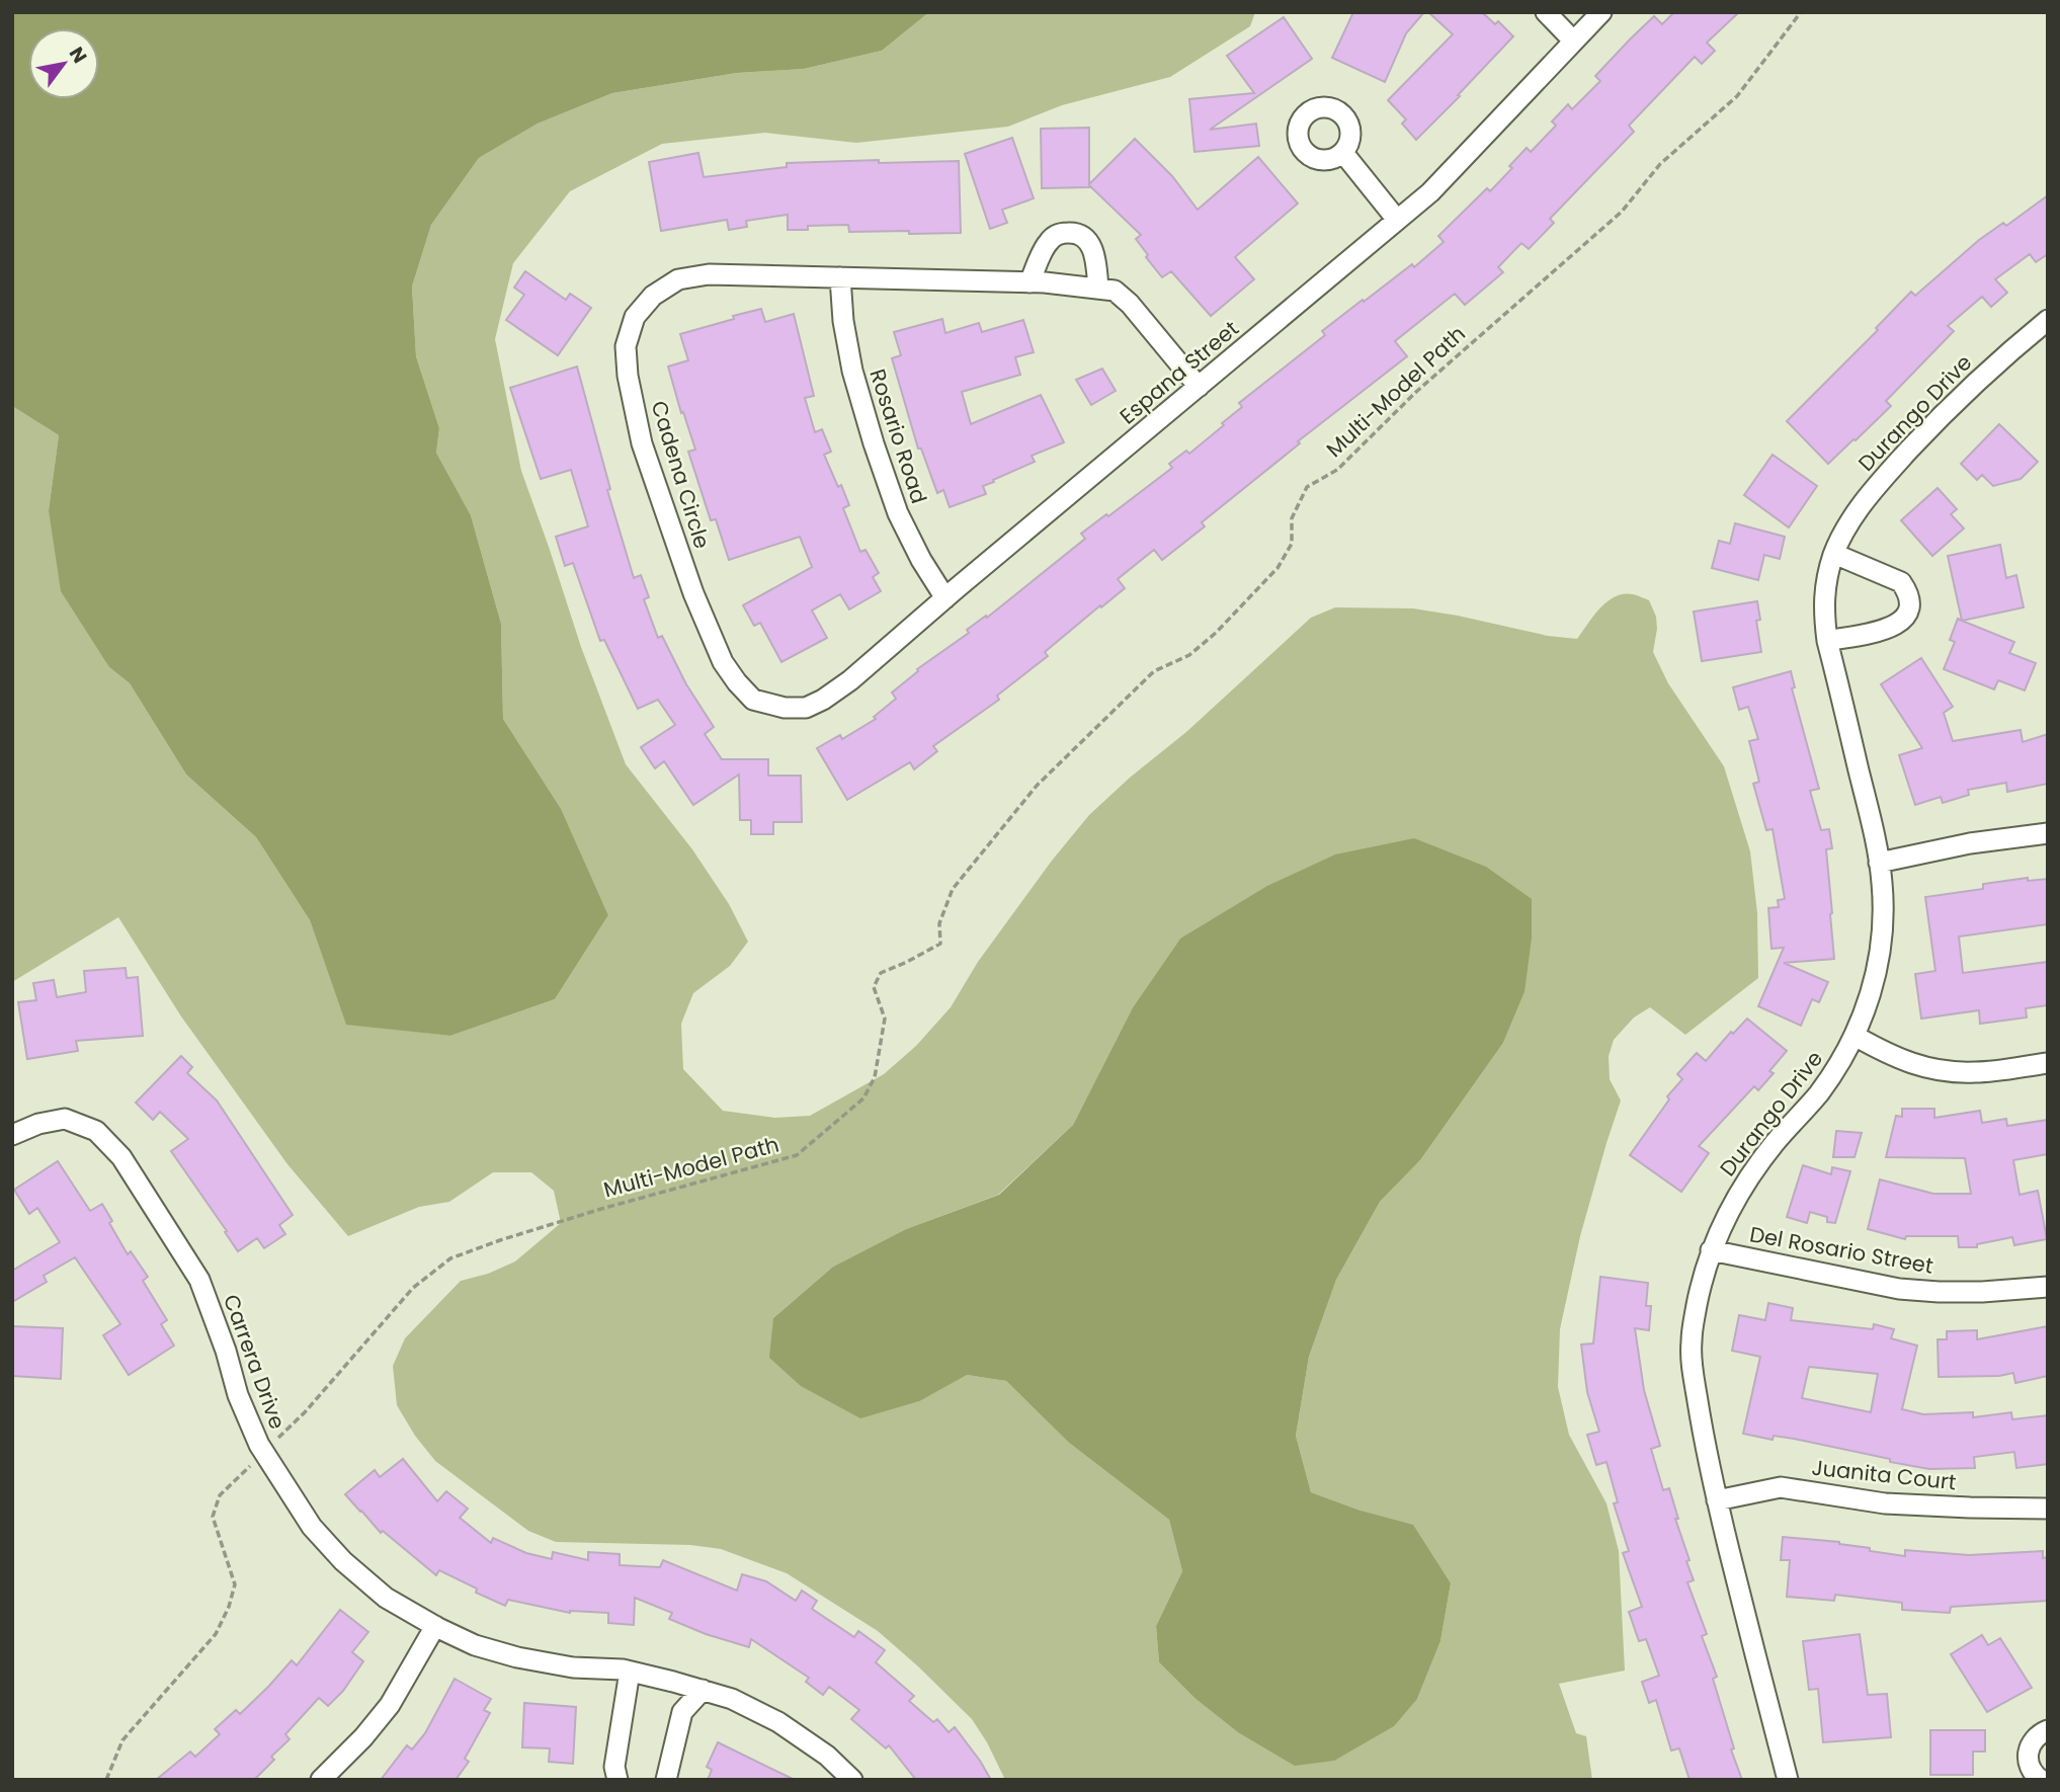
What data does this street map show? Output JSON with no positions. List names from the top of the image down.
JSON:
{
  "streets": {
    "street": [
      "Espana Street",
      "Durango Drive",
      "Rosario Road",
      "Cadena Circle",
      "Del Rosario Street",
      "Carrera Drive",
      "Juanita Court"
    ],
    "path": ["Multi-Model Path"]
  },
  "crossings": [
    ["Espana Street", "Rosario Road"],
    ["Espana Street", "Cadena Circle"],
    ["Multi-Model Path", "Carrera Drive"],
    ["Durango Drive", "Del Rosario Street"],
    ["Durango Drive", "Juanita Court"],
    ["Rosario Road", "Cadena Circle"]
  ],
  "north": "top right"
}
